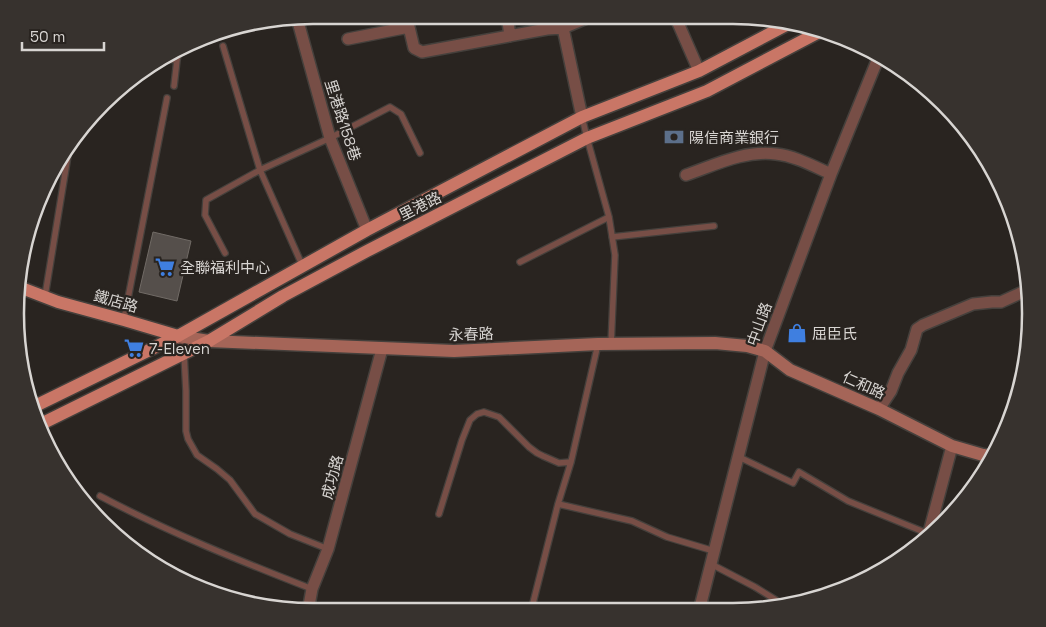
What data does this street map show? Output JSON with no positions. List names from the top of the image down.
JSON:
{
  "streets": {
    "main road": ["里港路", "鐵店路"],
    "street": [
      "里港路158巷",
      "中山路",
      "永春路",
      "仁和路",
      "成功路"
    ]
  },
  "crossings": [
    ["里港路158巷", "里港路"],
    ["里港路", "鐵店路"],
    ["里港路", "永春路"],
    ["鐵店路", "永春路"],
    ["中山路", "永春路"],
    ["中山路", "仁和路"],
    ["永春路", "仁和路"],
    ["永春路", "成功路"]
  ],
  "places": {
    "bank": ["陽信商業銀行"],
    "supermarket": ["全聯福利中心", "7-Eleven"],
    "shop": ["屈臣氏"]
  },
  "scale_bar": "50 m"
}
